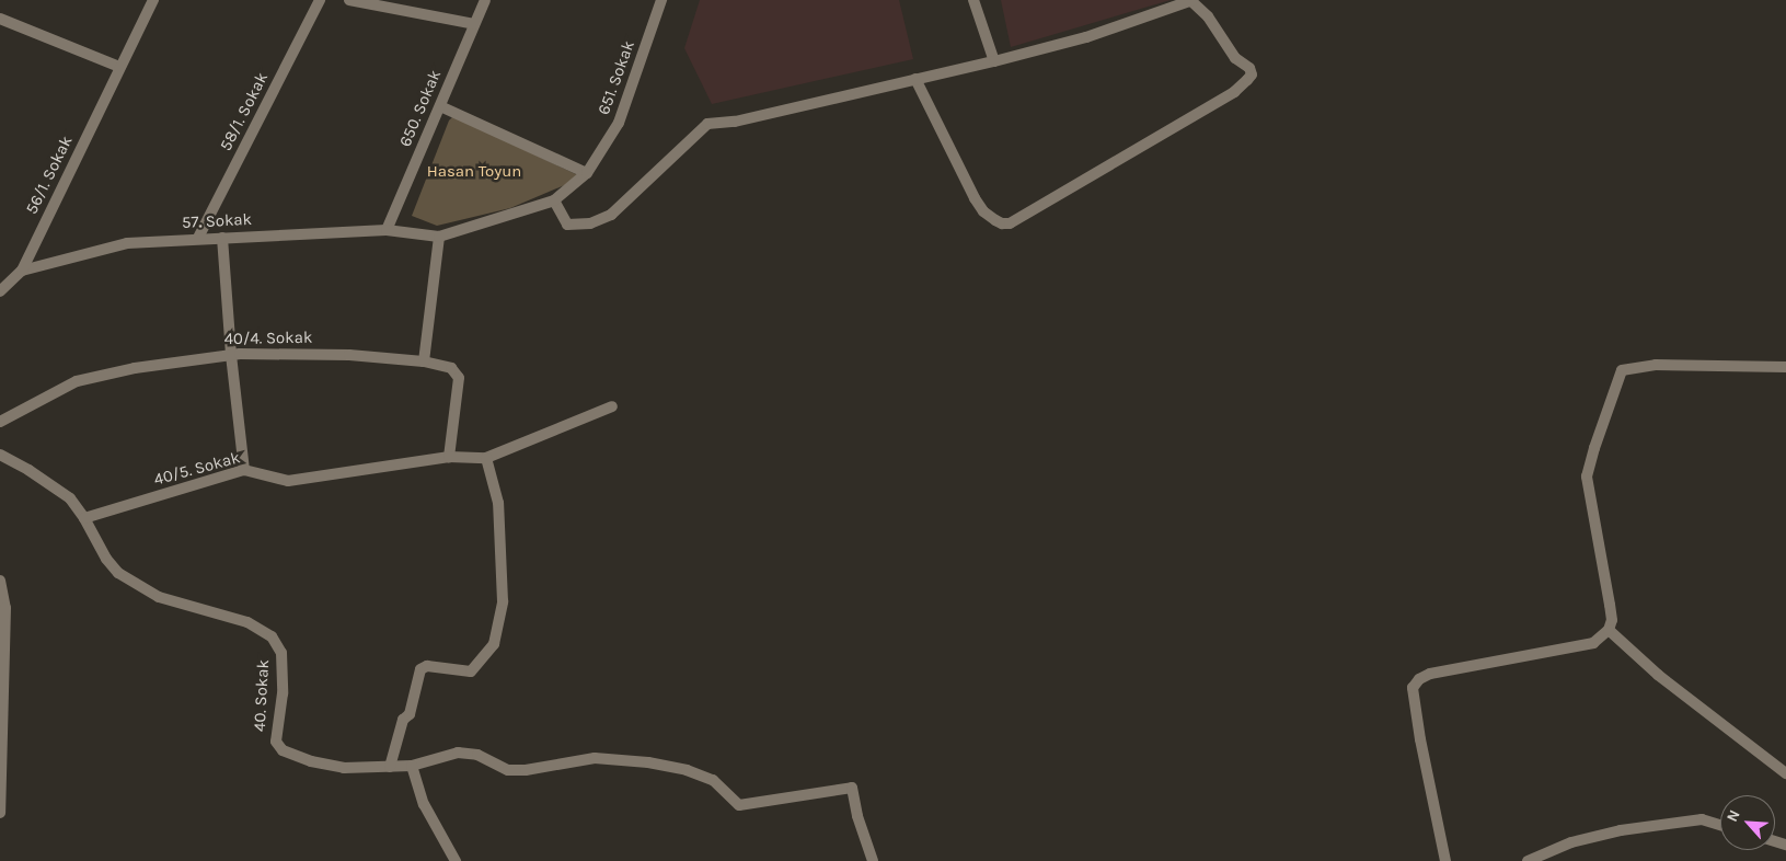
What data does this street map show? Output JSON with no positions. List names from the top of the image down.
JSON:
{
  "streets": {
    "street": [
      "651. Sokak",
      "650. Sokak",
      "58/1. Sokak",
      "56/1. Sokak",
      "57. Sokak",
      "40/4. Sokak",
      "40/5. Sokak",
      "40. Sokak"
    ]
  },
  "crossings": [
    ["651. Sokak", "57. Sokak"],
    ["650. Sokak", "57. Sokak"],
    ["58/1. Sokak", "57. Sokak"],
    ["56/1. Sokak", "57. Sokak"],
    ["40/5. Sokak", "40. Sokak"]
  ],
  "parks": ["Hasan Toyun"],
  "north": "top left"
}
